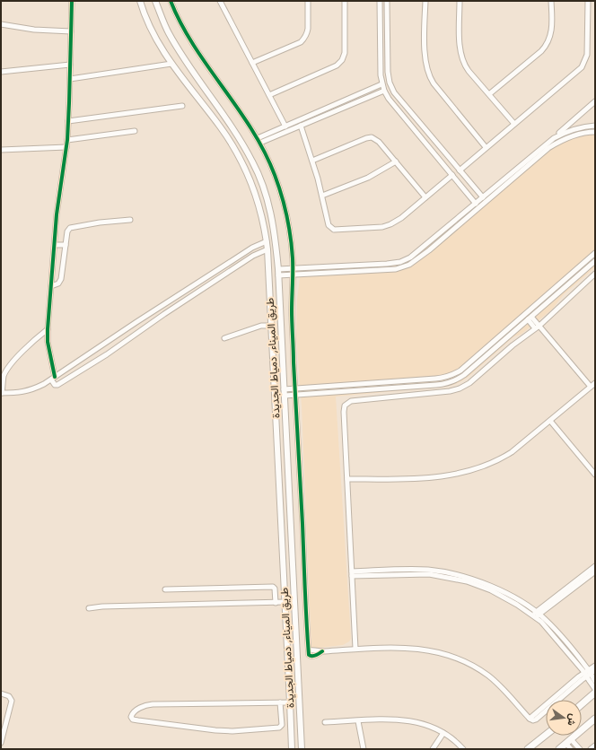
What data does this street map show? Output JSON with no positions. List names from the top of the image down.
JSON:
{
  "streets": {
    "main road": ["طريق الميناء, دمياط الجديدة"]
  },
  "north": "right"
}
